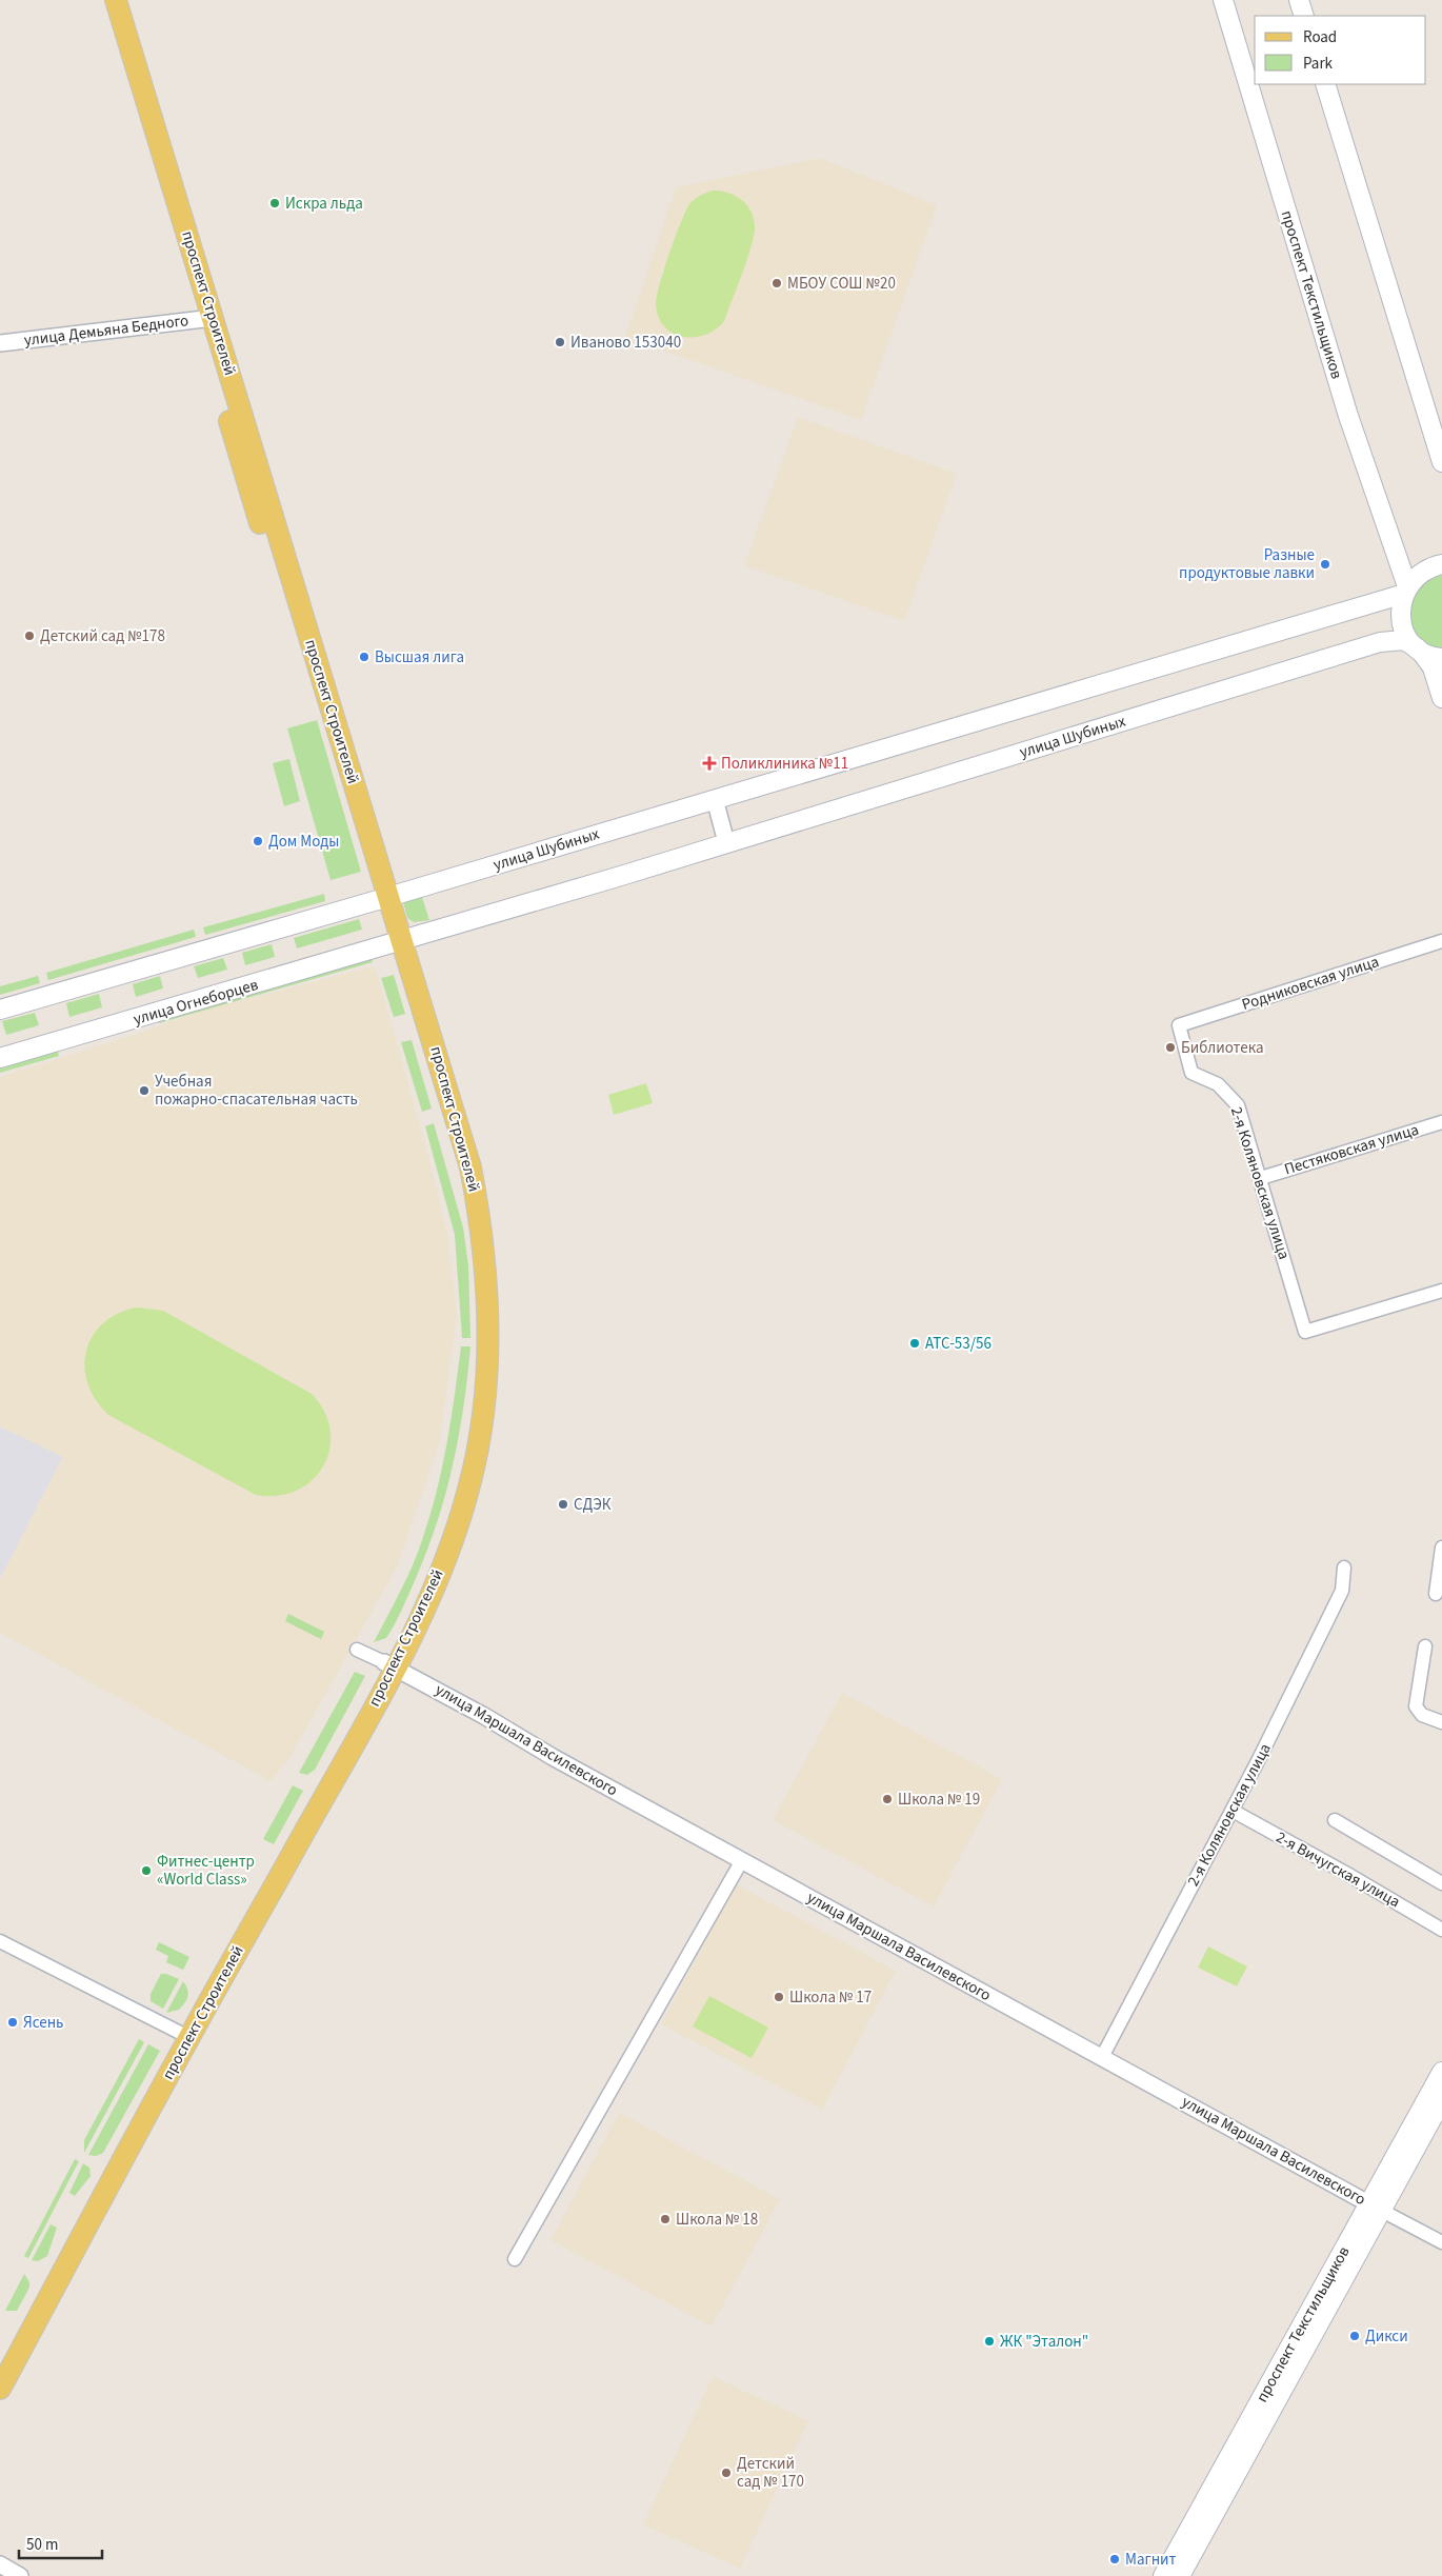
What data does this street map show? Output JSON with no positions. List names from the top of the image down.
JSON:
{
  "streets": {
    "main road": [
      "проспект Текстильщиков",
      "проспект Строителей",
      "улица Шубиных",
      "улица Огнеборцев"
    ],
    "street": [
      "улица Демьяна Бедного",
      "Родниковская улица",
      "Пестяковская улица",
      "2-я Коляновская улица",
      "улица Маршала Василевского",
      "2-я Вичугская улица"
    ]
  },
  "crossings": [
    ["проспект Текстильщиков", "улица Шубиных"],
    ["проспект Текстильщиков", "улица Маршала Василевского"],
    ["проспект Строителей", "улица Демьяна Бедного"],
    ["проспект Строителей", "улица Шубиных"],
    ["проспект Строителей", "улица Огнеборцев"],
    ["проспект Строителей", "улица Маршала Василевского"],
    ["улица Шубиных", "улица Огнеборцев"],
    ["Родниковская улица", "2-я Коляновская улица"],
    ["Пестяковская улица", "2-я Коляновская улица"],
    ["2-я Коляновская улица", "улица Маршала Василевского"],
    ["2-я Коляновская улица", "2-я Вичугская улица"]
  ],
  "places": {
    "other": [
      "Искра льда",
      "МБОУ СОШ №20",
      "Иваново 153040",
      "Разные продуктовые лавки",
      "Детский сад №178",
      "Высшая лига",
      "Дом Моды",
      "Библиотека",
      "Учебная пожарно-спасательная часть",
      "АТС-53/56",
      "СДЭК",
      "Школа № 19",
      "Фитнес-центр «World Class»",
      "Школа № 17",
      "Ясень",
      "Школа № 18",
      "Дикси",
      "ЖК \"Эталон\"",
      "Детский сад № 170",
      "Магнит"
    ],
    "health": ["Поликлиника №11"]
  },
  "legend": ["Road", "Park"],
  "scale_bar": "50 m"
}
